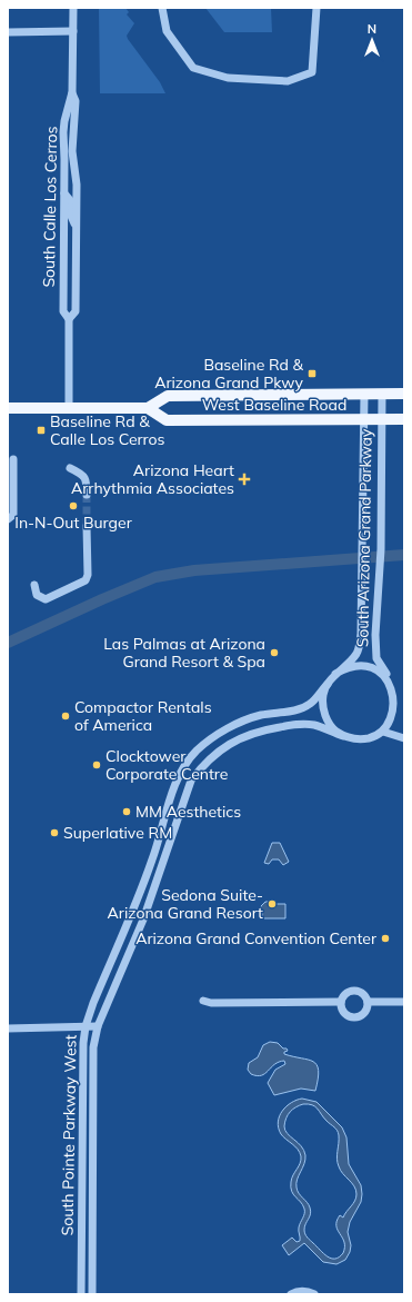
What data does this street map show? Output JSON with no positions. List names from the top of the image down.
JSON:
{
  "streets": {
    "main road": ["West Baseline Road"],
    "street": ["South Calle Los Cerros", "South Arizona Grand Parkway", "South Pointe Parkway West"]
  },
  "crossings": [
    ["West Baseline Road", "South Arizona Grand Parkway"],
    ["South Arizona Grand Parkway", "South Pointe Parkway West"]
  ],
  "places": {
    "transit": ["Baseline Rd & Arizona Grand Pkwy", "Baseline Rd & Calle Los Cerros"],
    "health": ["Arizona Heart Arrhythmia Associates"],
    "other": [
      "In-N-Out Burger",
      "Las Palmas at Arizona Grand Resort & Spa",
      "Compactor Rentals of America",
      "Clocktower Corporate Centre",
      "MM Aesthetics",
      "Superlative RM",
      "Sedona Suite- Arizona Grand Resort",
      "Arizona Grand Convention Center"
    ]
  },
  "north": "top"
}
